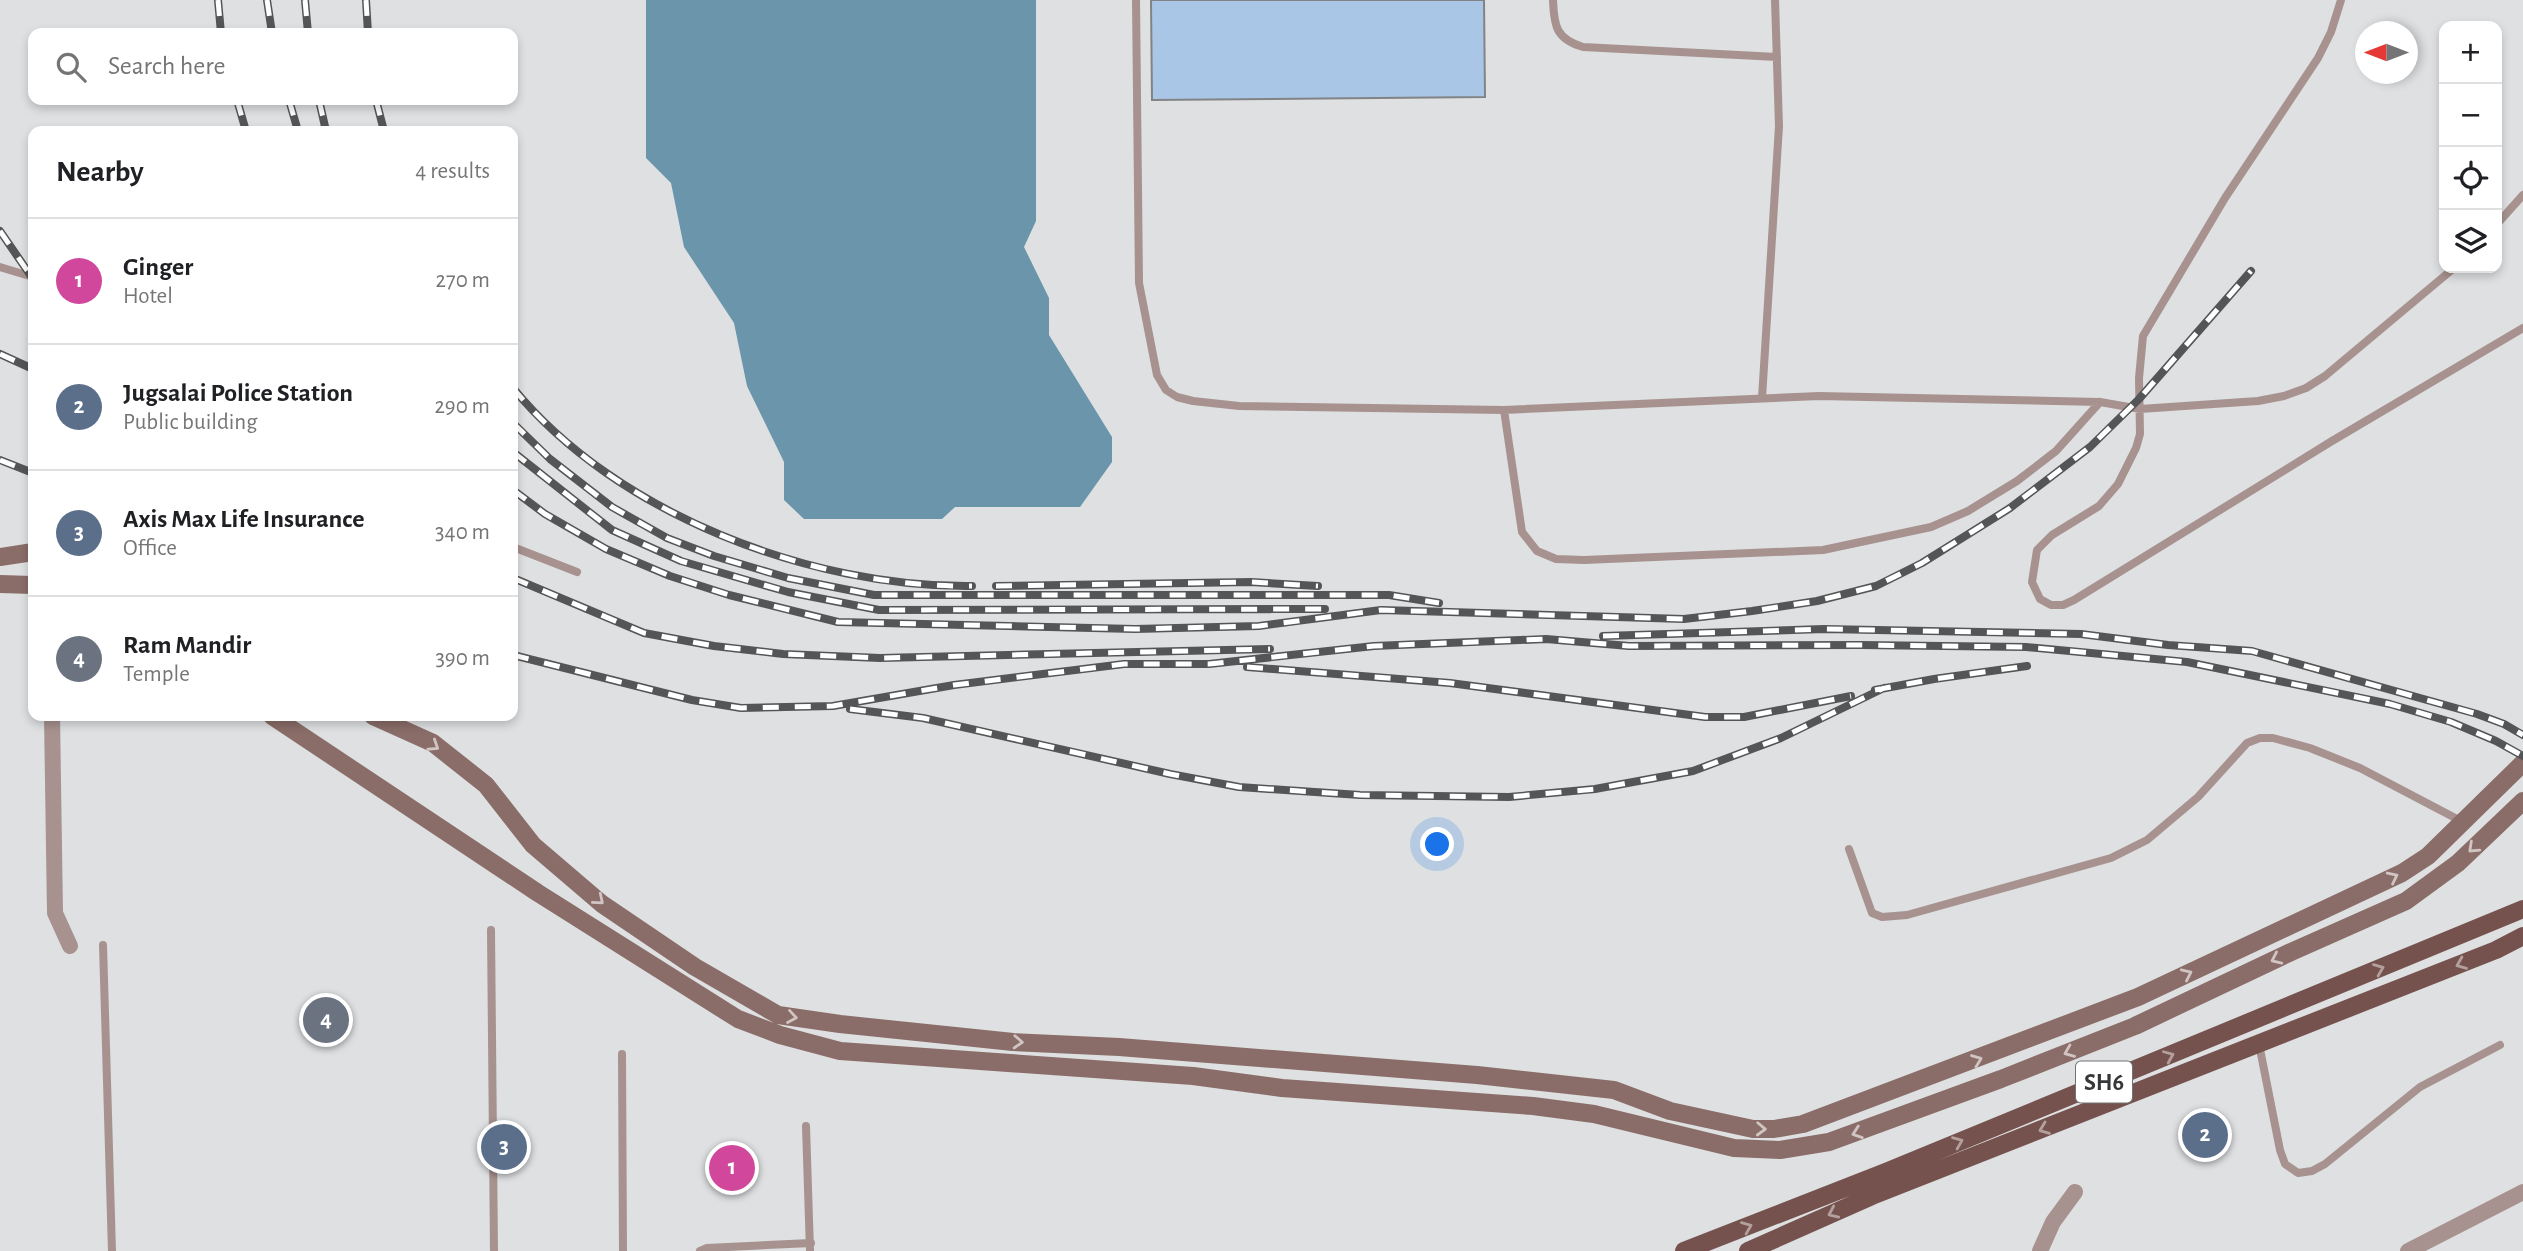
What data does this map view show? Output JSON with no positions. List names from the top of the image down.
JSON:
{
  "streets": {
    "main road": ["SH6"]
  },
  "north": "left",
  "page": {
    "map_buttons": ["+", "−"],
    "search": "Search here",
    "heading": ["Nearby", "4 results"],
    "list": [
      {
        "mark": "1",
        "name": "Ginger",
        "note": "Hotel",
        "value": "270 m"
      },
      {
        "mark": "2",
        "name": "Jugsalai Police Station",
        "note": "Public building",
        "value": "290 m"
      },
      {
        "mark": "3",
        "name": "Axis Max Life Insurance",
        "note": "Office",
        "value": "340 m"
      },
      {
        "mark": "4",
        "name": "Ram Mandir",
        "note": "Temple",
        "value": "390 m"
      }
    ],
    "pins": [
      "4",
      "2",
      "3",
      "1"
    ]
  }
}
